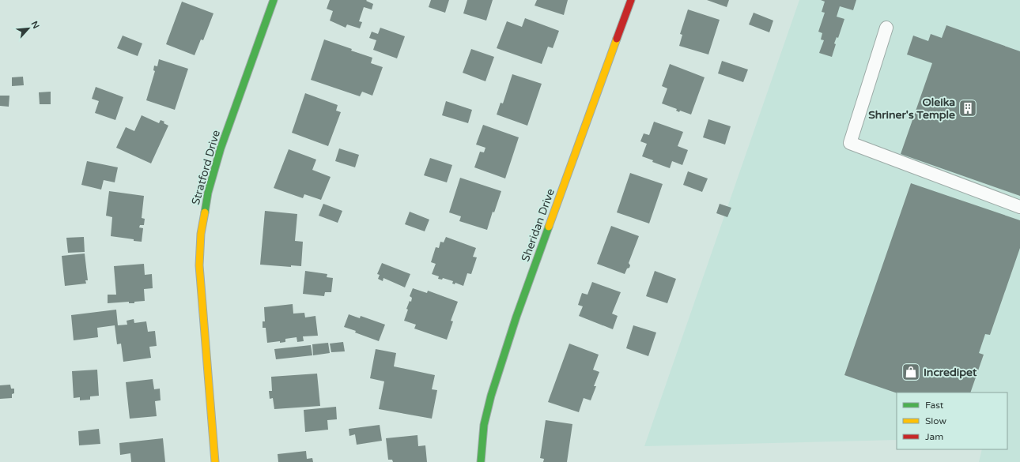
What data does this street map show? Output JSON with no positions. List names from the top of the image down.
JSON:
{
  "streets": {
    "street": ["Stratford Drive", "Sheridan Drive"]
  },
  "places": {
    "building": ["Oleika Shriner's Temple"],
    "shop": ["Incredipet"]
  },
  "legend": ["Fast", "Slow", "Jam"],
  "north": "top right"
}
